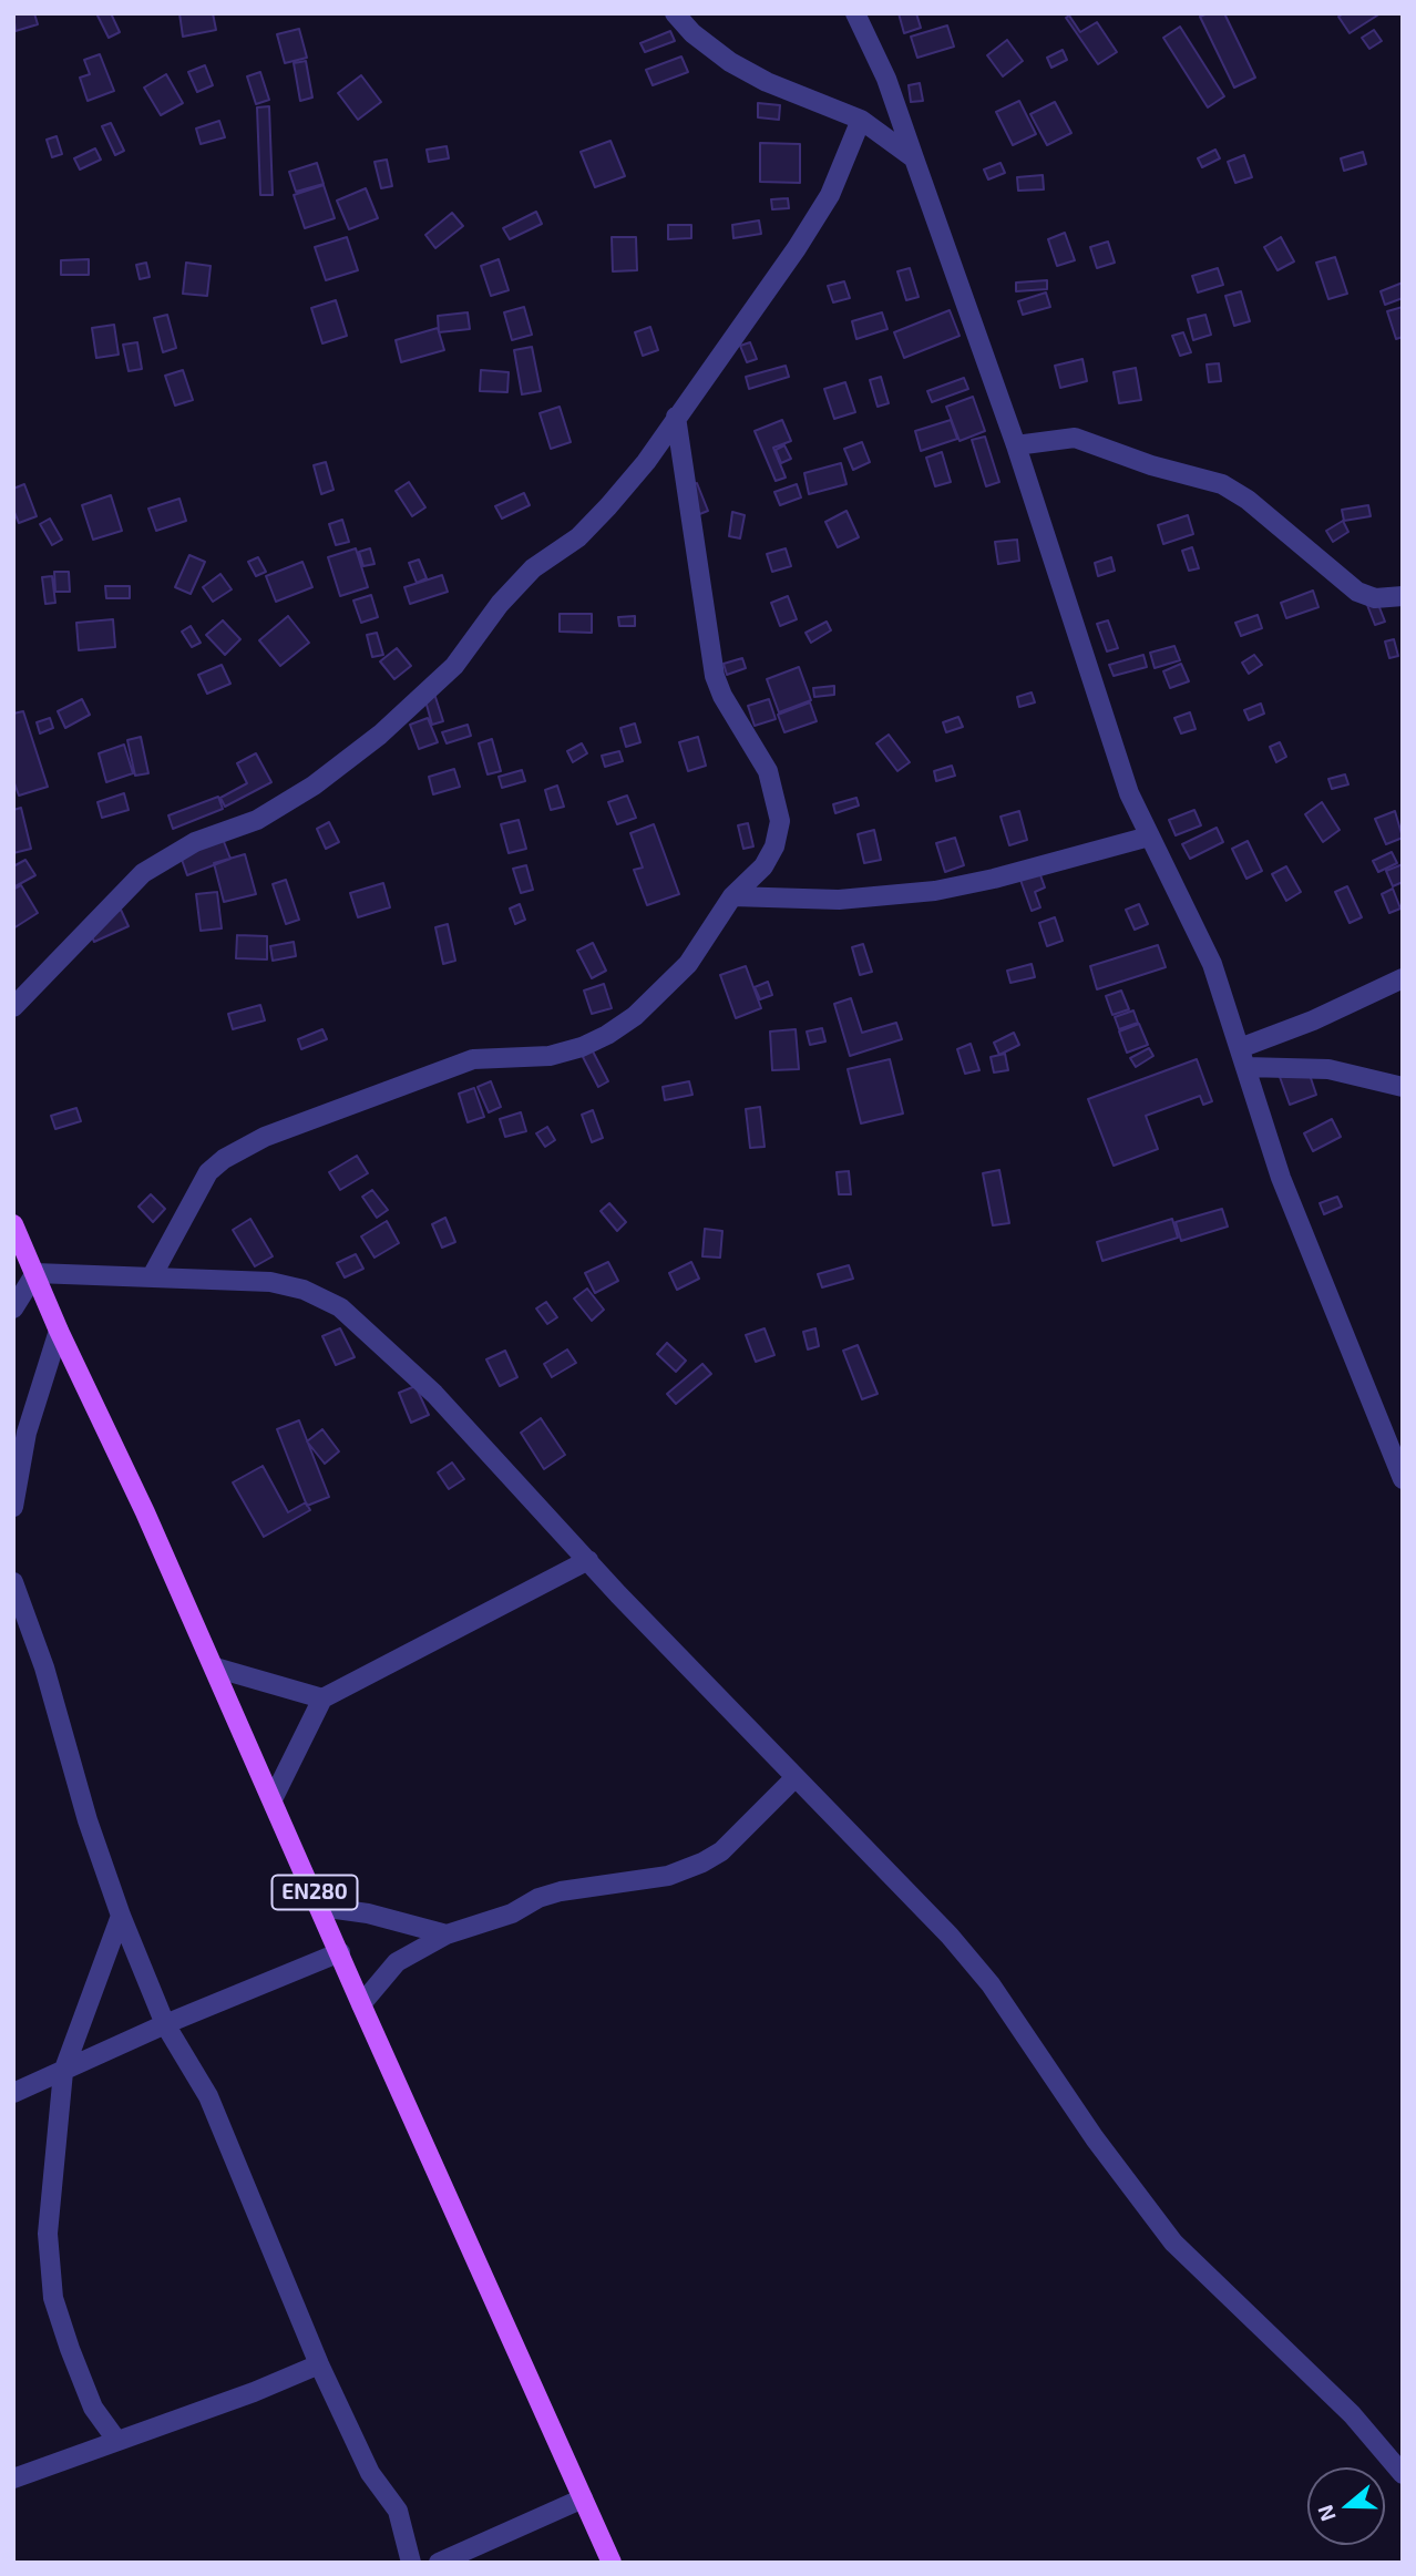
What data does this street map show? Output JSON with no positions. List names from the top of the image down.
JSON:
{
  "streets": {
    "main road": ["EN280"]
  },
  "north": "left"
}
